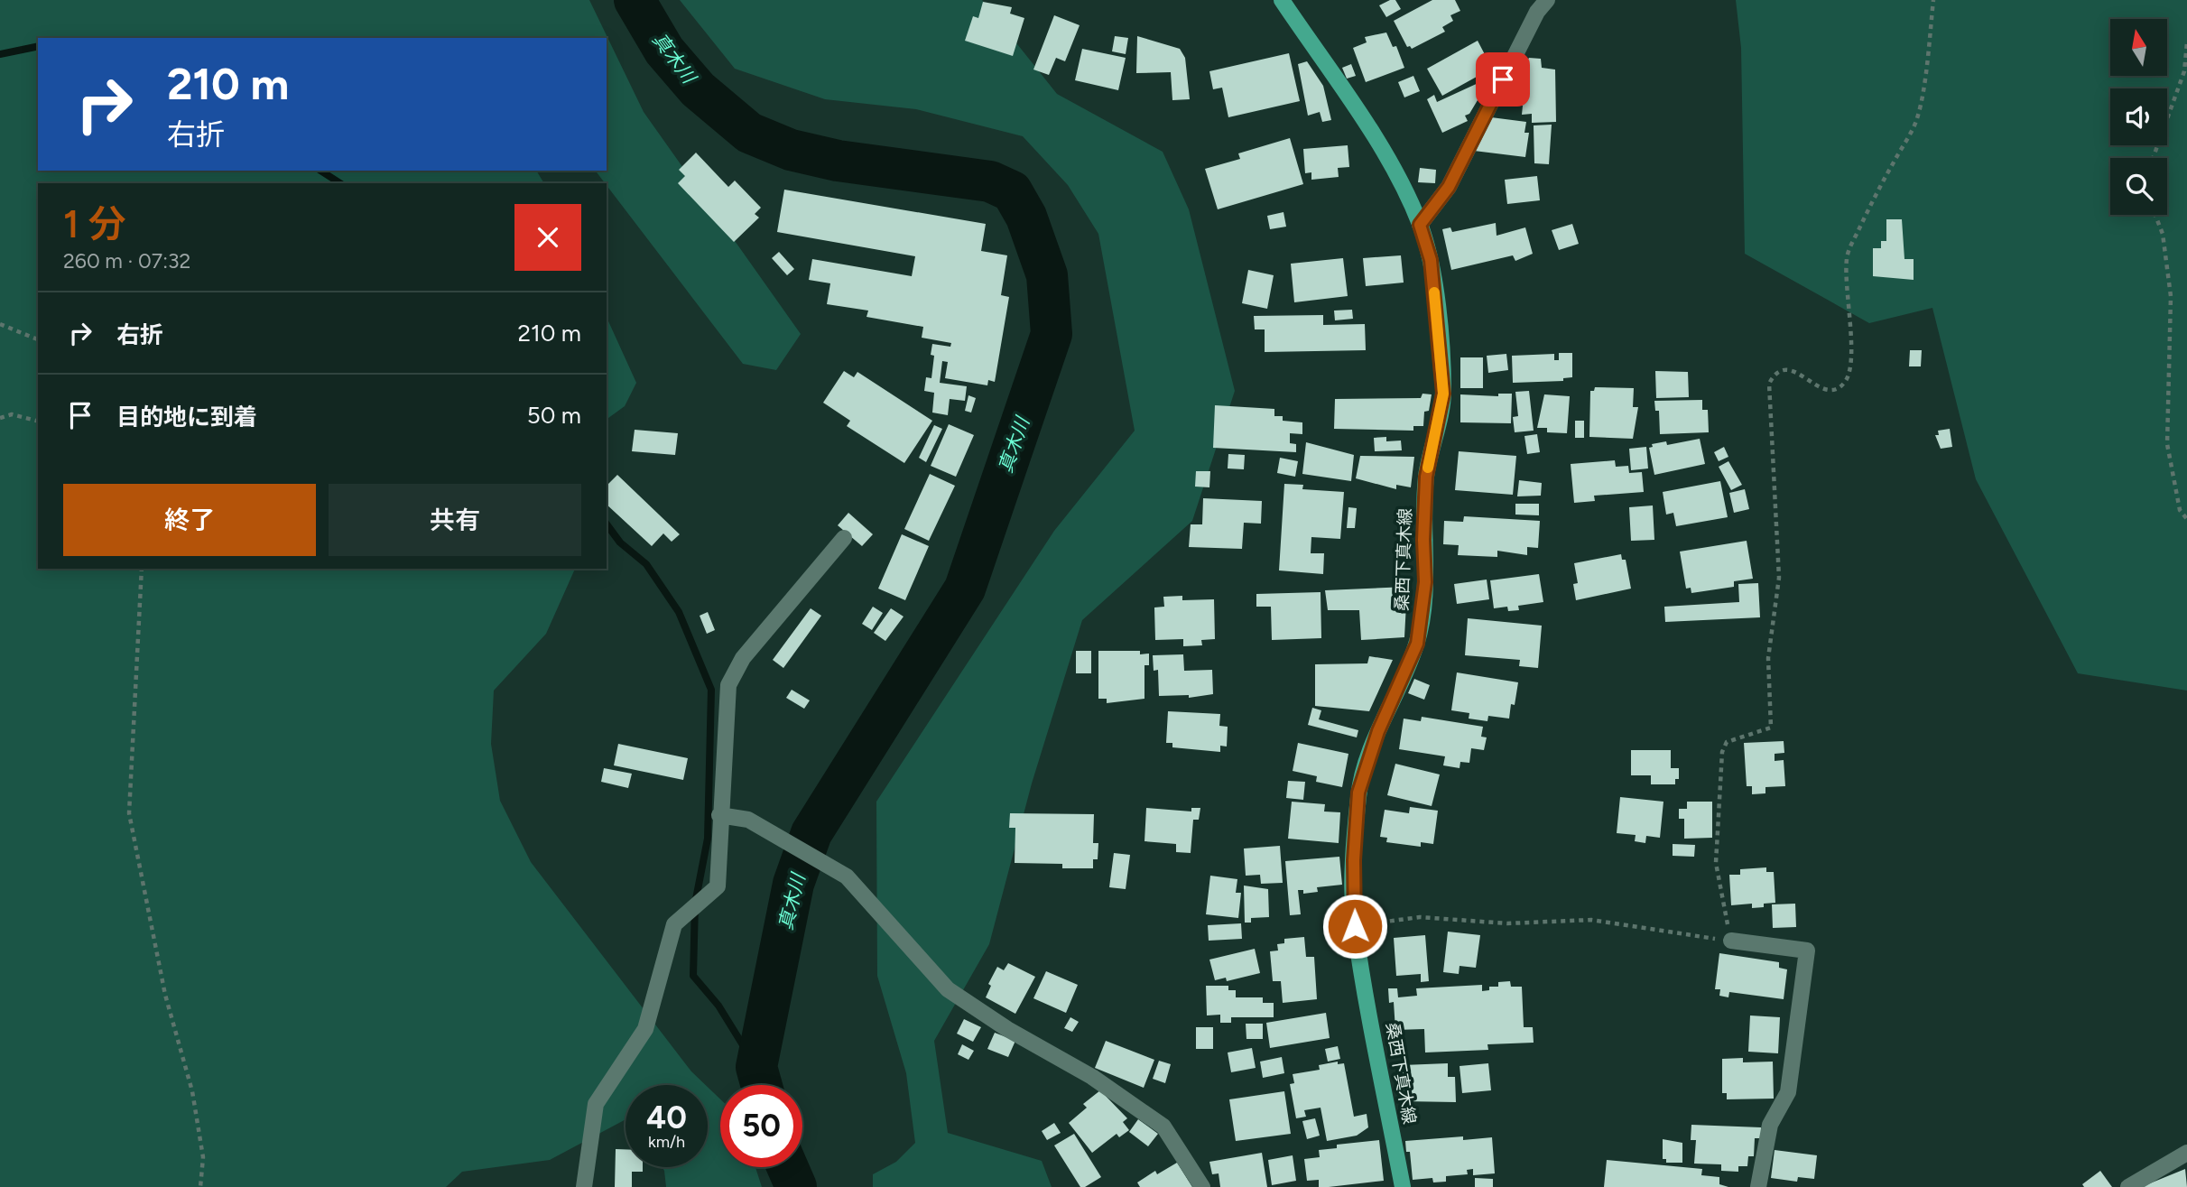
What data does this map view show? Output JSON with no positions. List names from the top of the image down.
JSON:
{
  "streets": {
    "main road": ["桑西下真木線"]
  },
  "water": ["真木川"],
  "north": "top",
  "page": {
    "turn": ["210 m", "右折"],
    "heading": ["1 分", "260 m · 07:32"],
    "list": [
      {
        "name": "右折",
        "value": "210 m"
      },
      {
        "name": "目的地に到着",
        "value": "50 m"
      }
    ],
    "buttons": ["終了", "共有"],
    "speed": "40 km/h",
    "limit": "50"
  }
}
